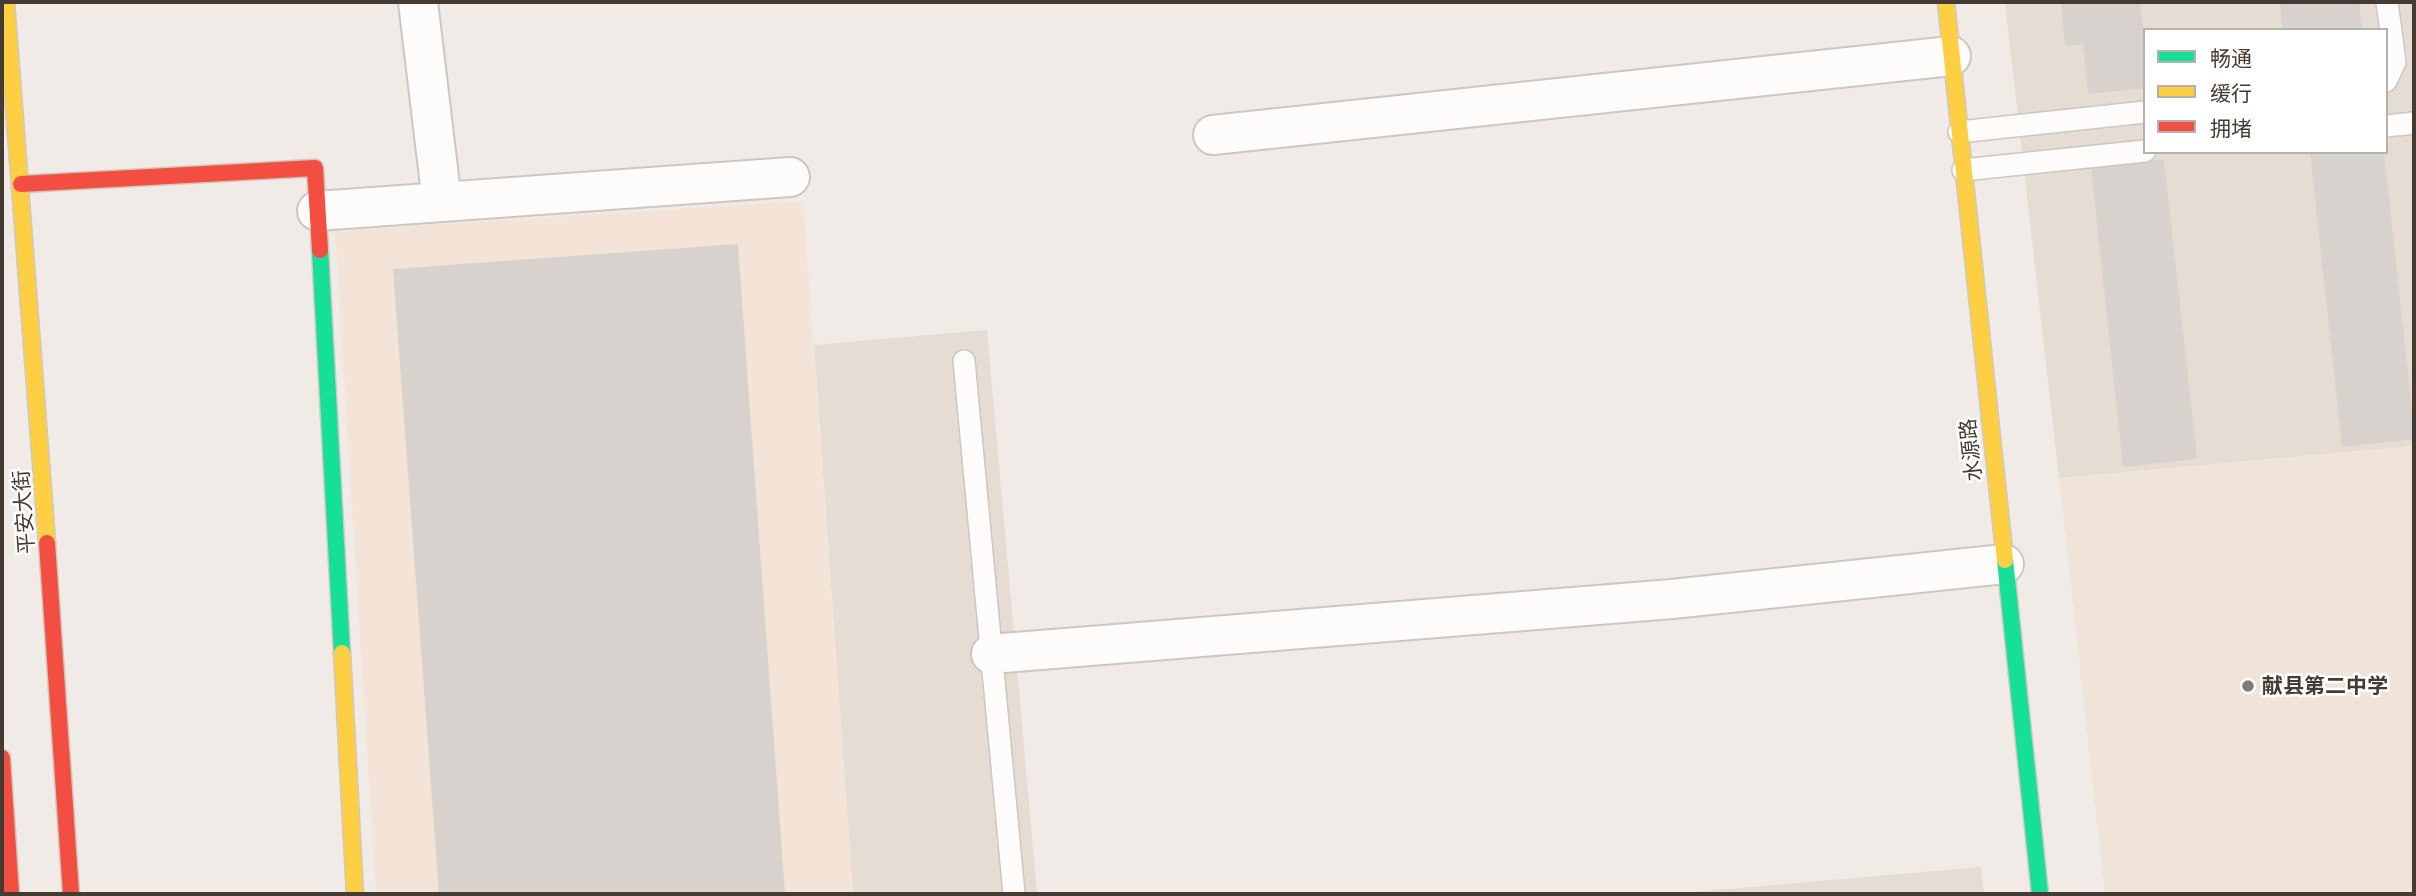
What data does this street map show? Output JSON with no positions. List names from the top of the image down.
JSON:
{
  "streets": {
    "street": ["水源路", "平安大街"]
  },
  "places": ["献县第二中学"],
  "legend": ["畅通", "缓行", "拥堵"]
}
